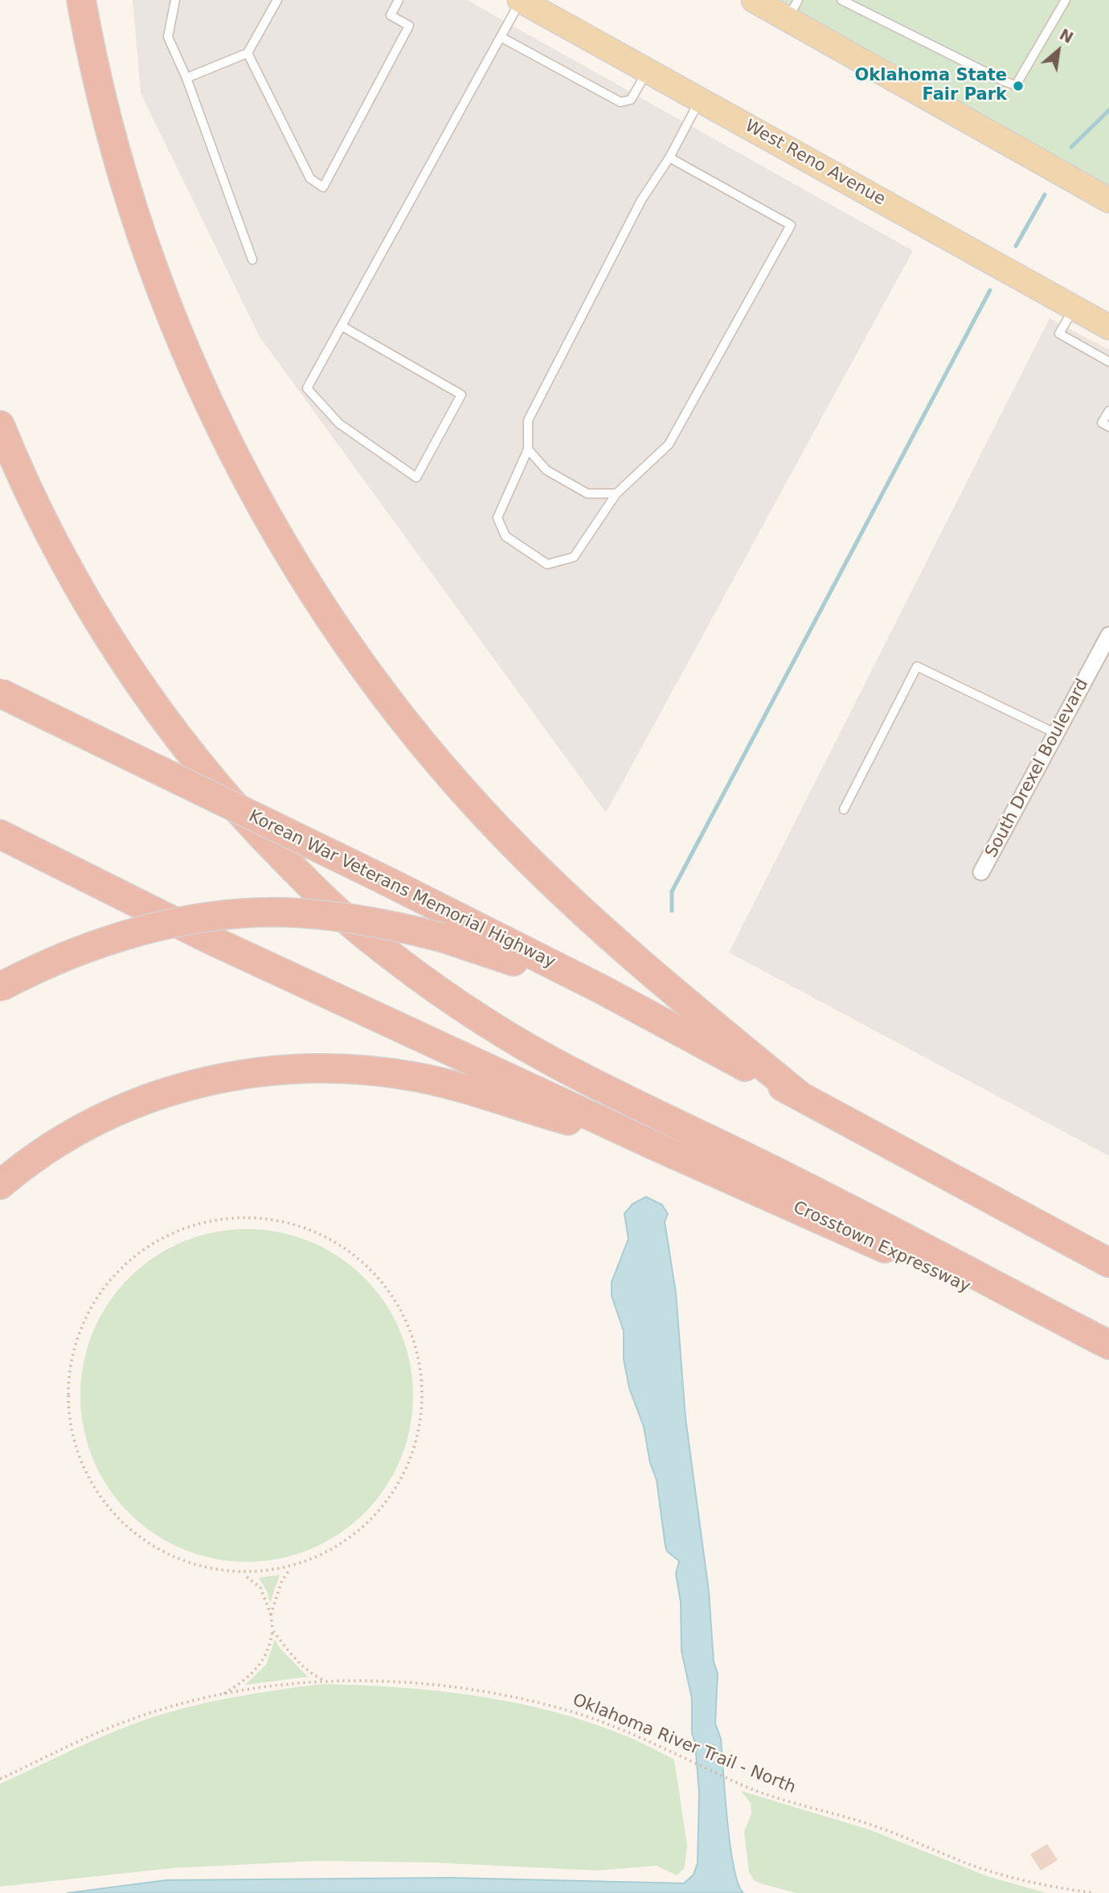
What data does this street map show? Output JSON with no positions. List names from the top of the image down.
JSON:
{
  "streets": {
    "highway": ["Korean War Veterans Memorial Highway", "Crosstown Expressway"],
    "main road": ["West Reno Avenue"],
    "street": ["South Drexel Boulevard"],
    "path": ["Oklahoma River Trail - North"]
  },
  "places": ["Oklahoma State Fair Park"],
  "north": "top right"
}
